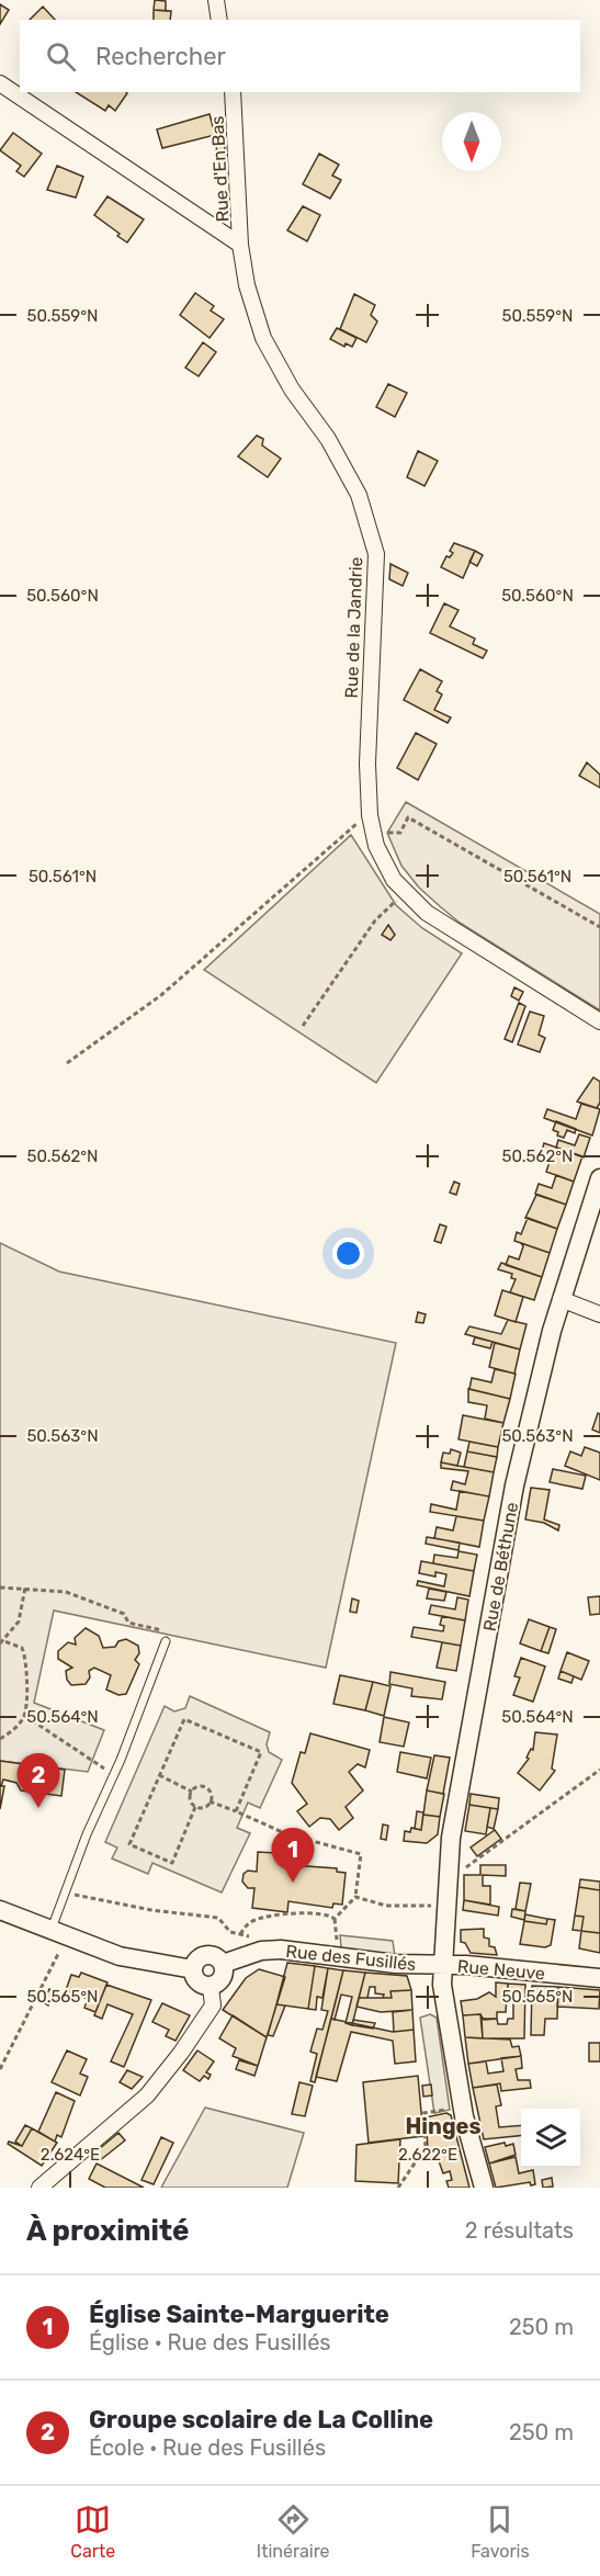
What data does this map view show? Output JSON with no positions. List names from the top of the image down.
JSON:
{
  "streets": {
    "street": [
      "Rue d'En Bas",
      "Rue de la Jandrie",
      "Rue de Béthune",
      "Rue des Fusillés",
      "Rue Neuve"
    ]
  },
  "crossings": [
    ["Rue d'En Bas", "Rue de la Jandrie"],
    ["Rue de Béthune", "Rue des Fusillés"],
    ["Rue de Béthune", "Rue Neuve"],
    ["Rue des Fusillés", "Rue Neuve"]
  ],
  "districts": ["Hinges"],
  "north": "bottom",
  "page": {
    "search": "Rechercher",
    "pins": ["2", "1"],
    "heading": ["À proximité", "2 résultats"],
    "list": [
      {
        "mark": "1",
        "name": "Église Sainte-Marguerite",
        "note": "Église · Rue des Fusillés",
        "value": "250 m"
      },
      {
        "mark": "2",
        "name": "Groupe scolaire de La Colline",
        "note": "École · Rue des Fusillés",
        "value": "250 m"
      }
    ],
    "nav": ["Carte", "Itinéraire", "Favoris"]
  },
  "coordinates": [
    "50.559°N",
    "50.560°N",
    "50.561°N",
    "50.562°N",
    "50.563°N",
    "50.564°N",
    "50.565°N",
    "2.624°E",
    "2.622°E"
  ]
}
